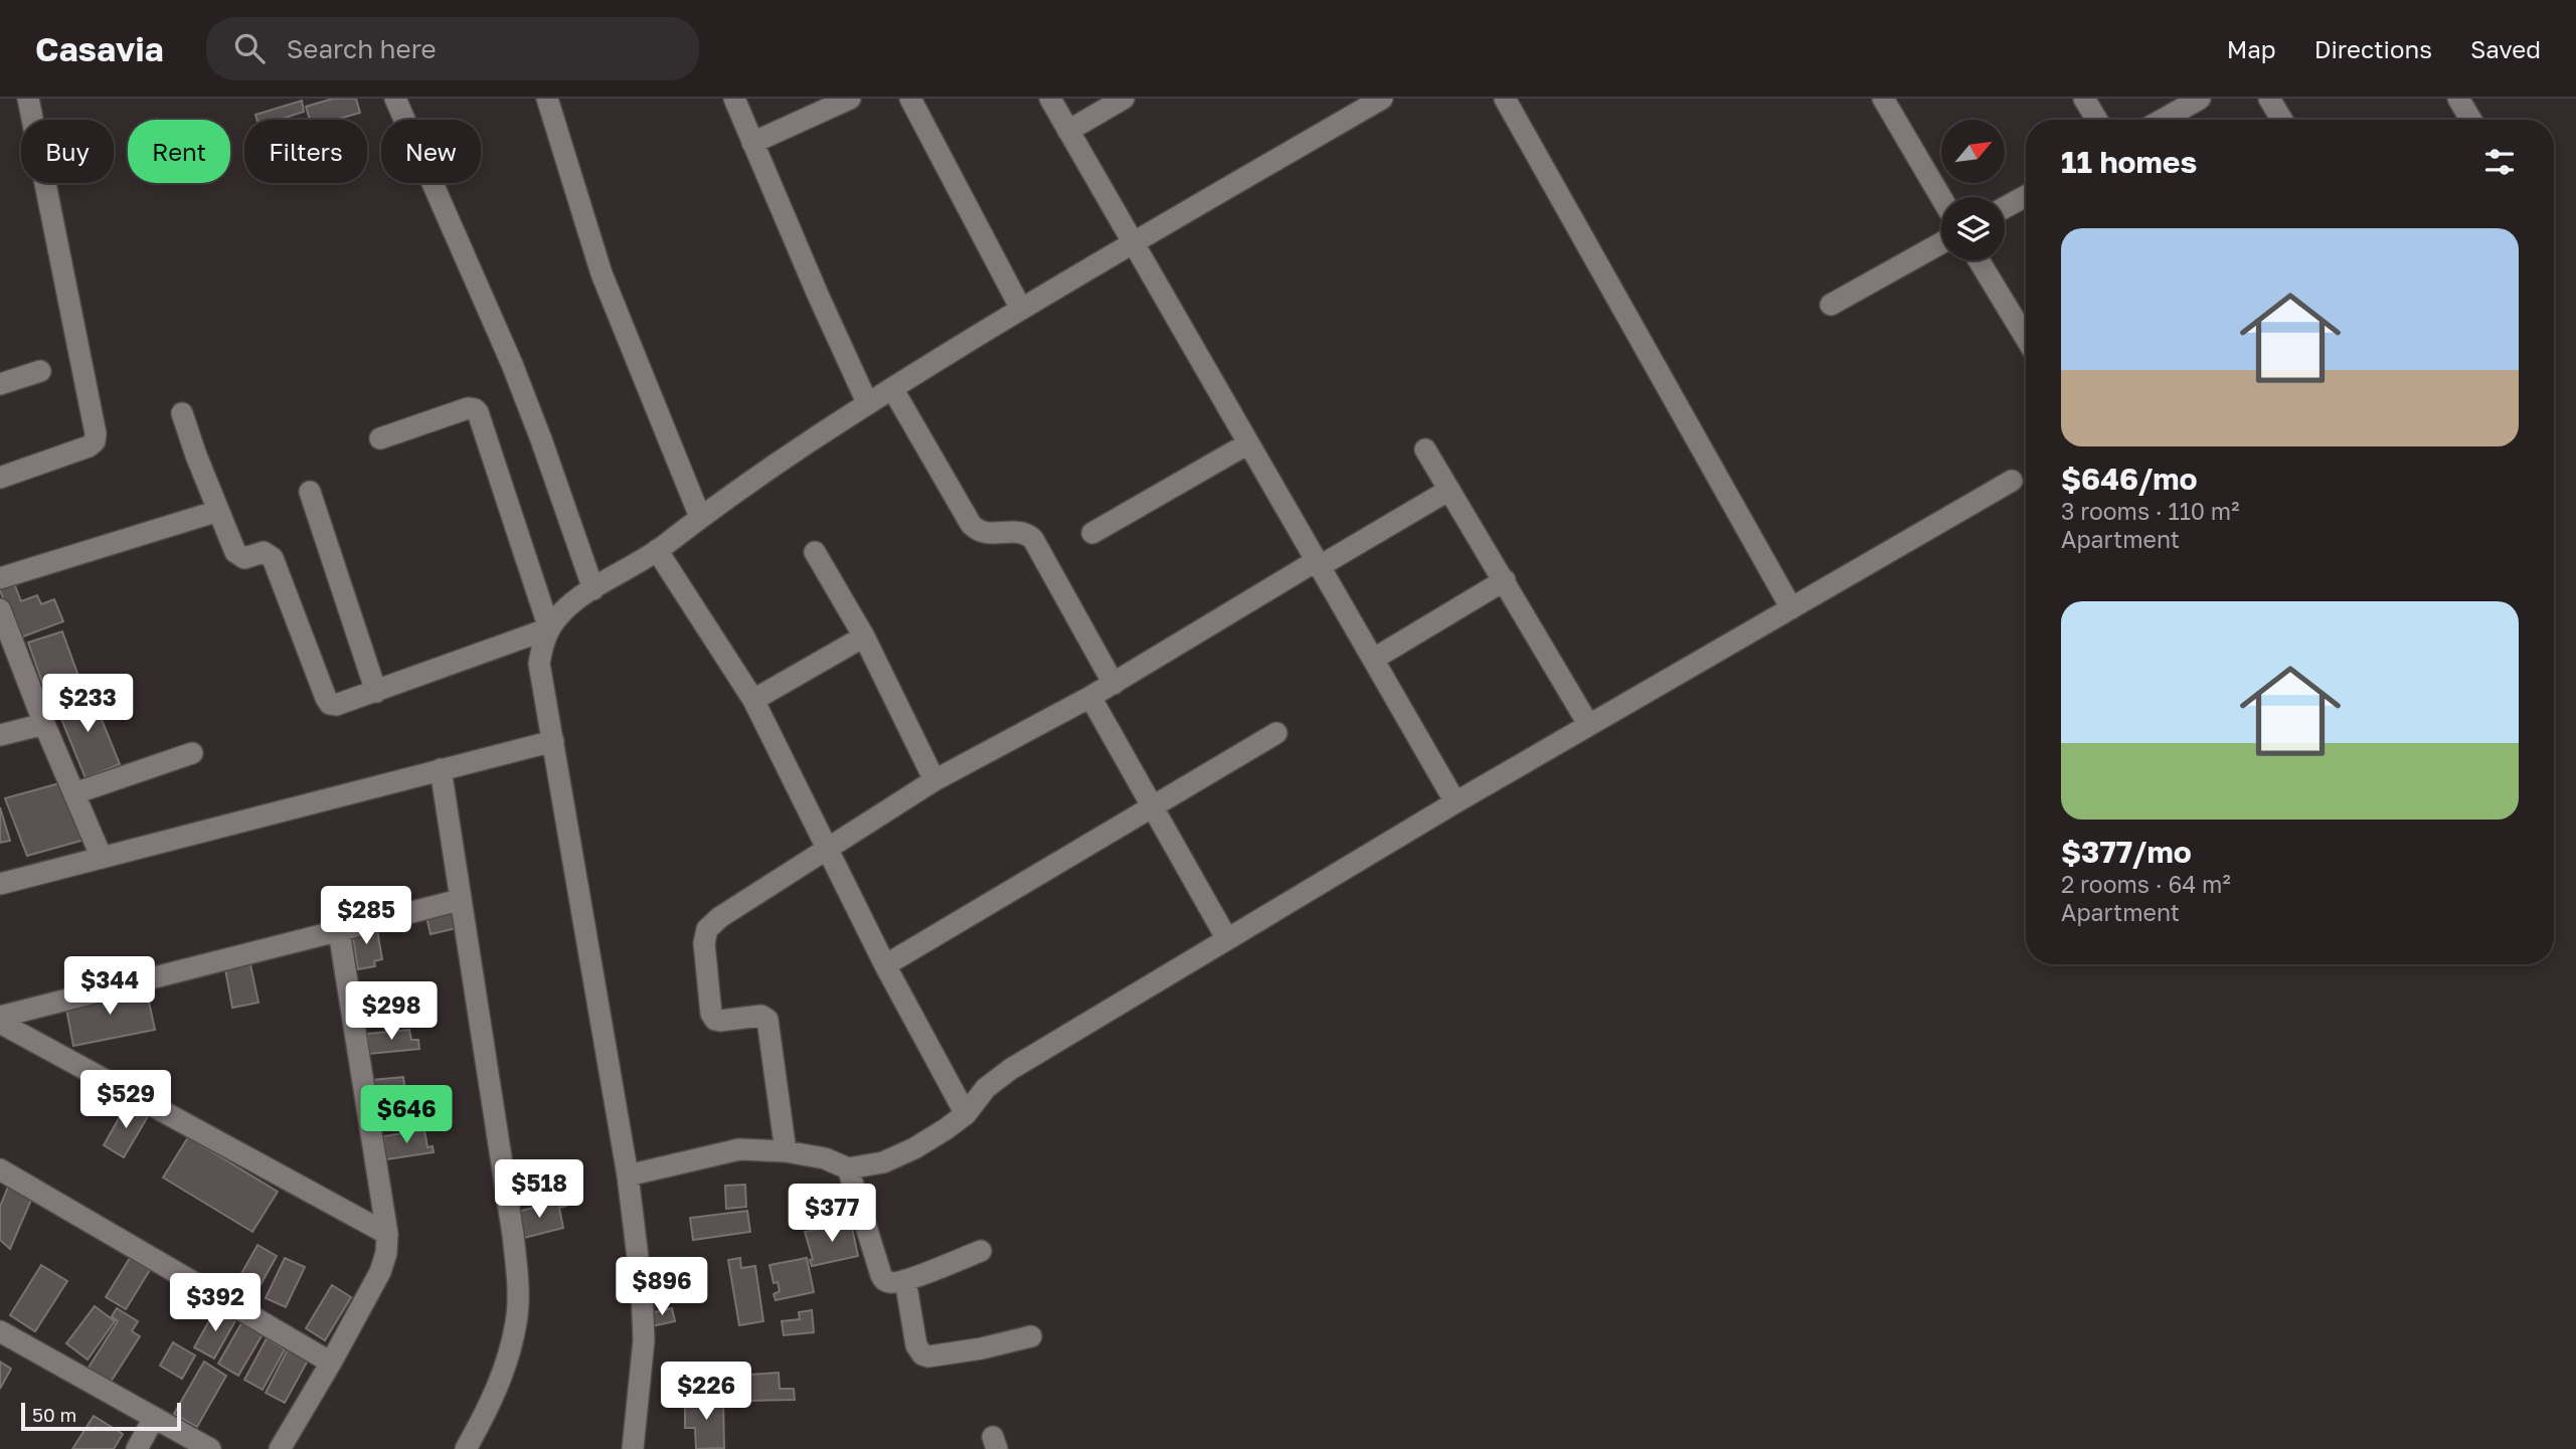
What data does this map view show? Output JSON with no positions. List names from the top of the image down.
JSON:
{
  "scale_bar": "50 m",
  "north": "top right",
  "page": {
    "header": "Casavia",
    "search": "Search here",
    "nav": ["Map", "Directions", "Saved"],
    "chip": [
      "Buy",
      "Rent",
      "Filters",
      "New"
    ],
    "heading": "11 homes",
    "list": [
      {
        "name": "$646/mo",
        "note": "3 rooms · 110 m² · Apartment"
      },
      {
        "name": "$377/mo",
        "note": "2 rooms · 64 m² · Apartment"
      }
    ],
    "price": [
      "$233",
      "$285",
      "$344",
      "$298",
      "$529",
      "$646",
      "$518",
      "$377",
      "$896",
      "$392",
      "$226"
    ],
    "scale": "50 m"
  }
}
